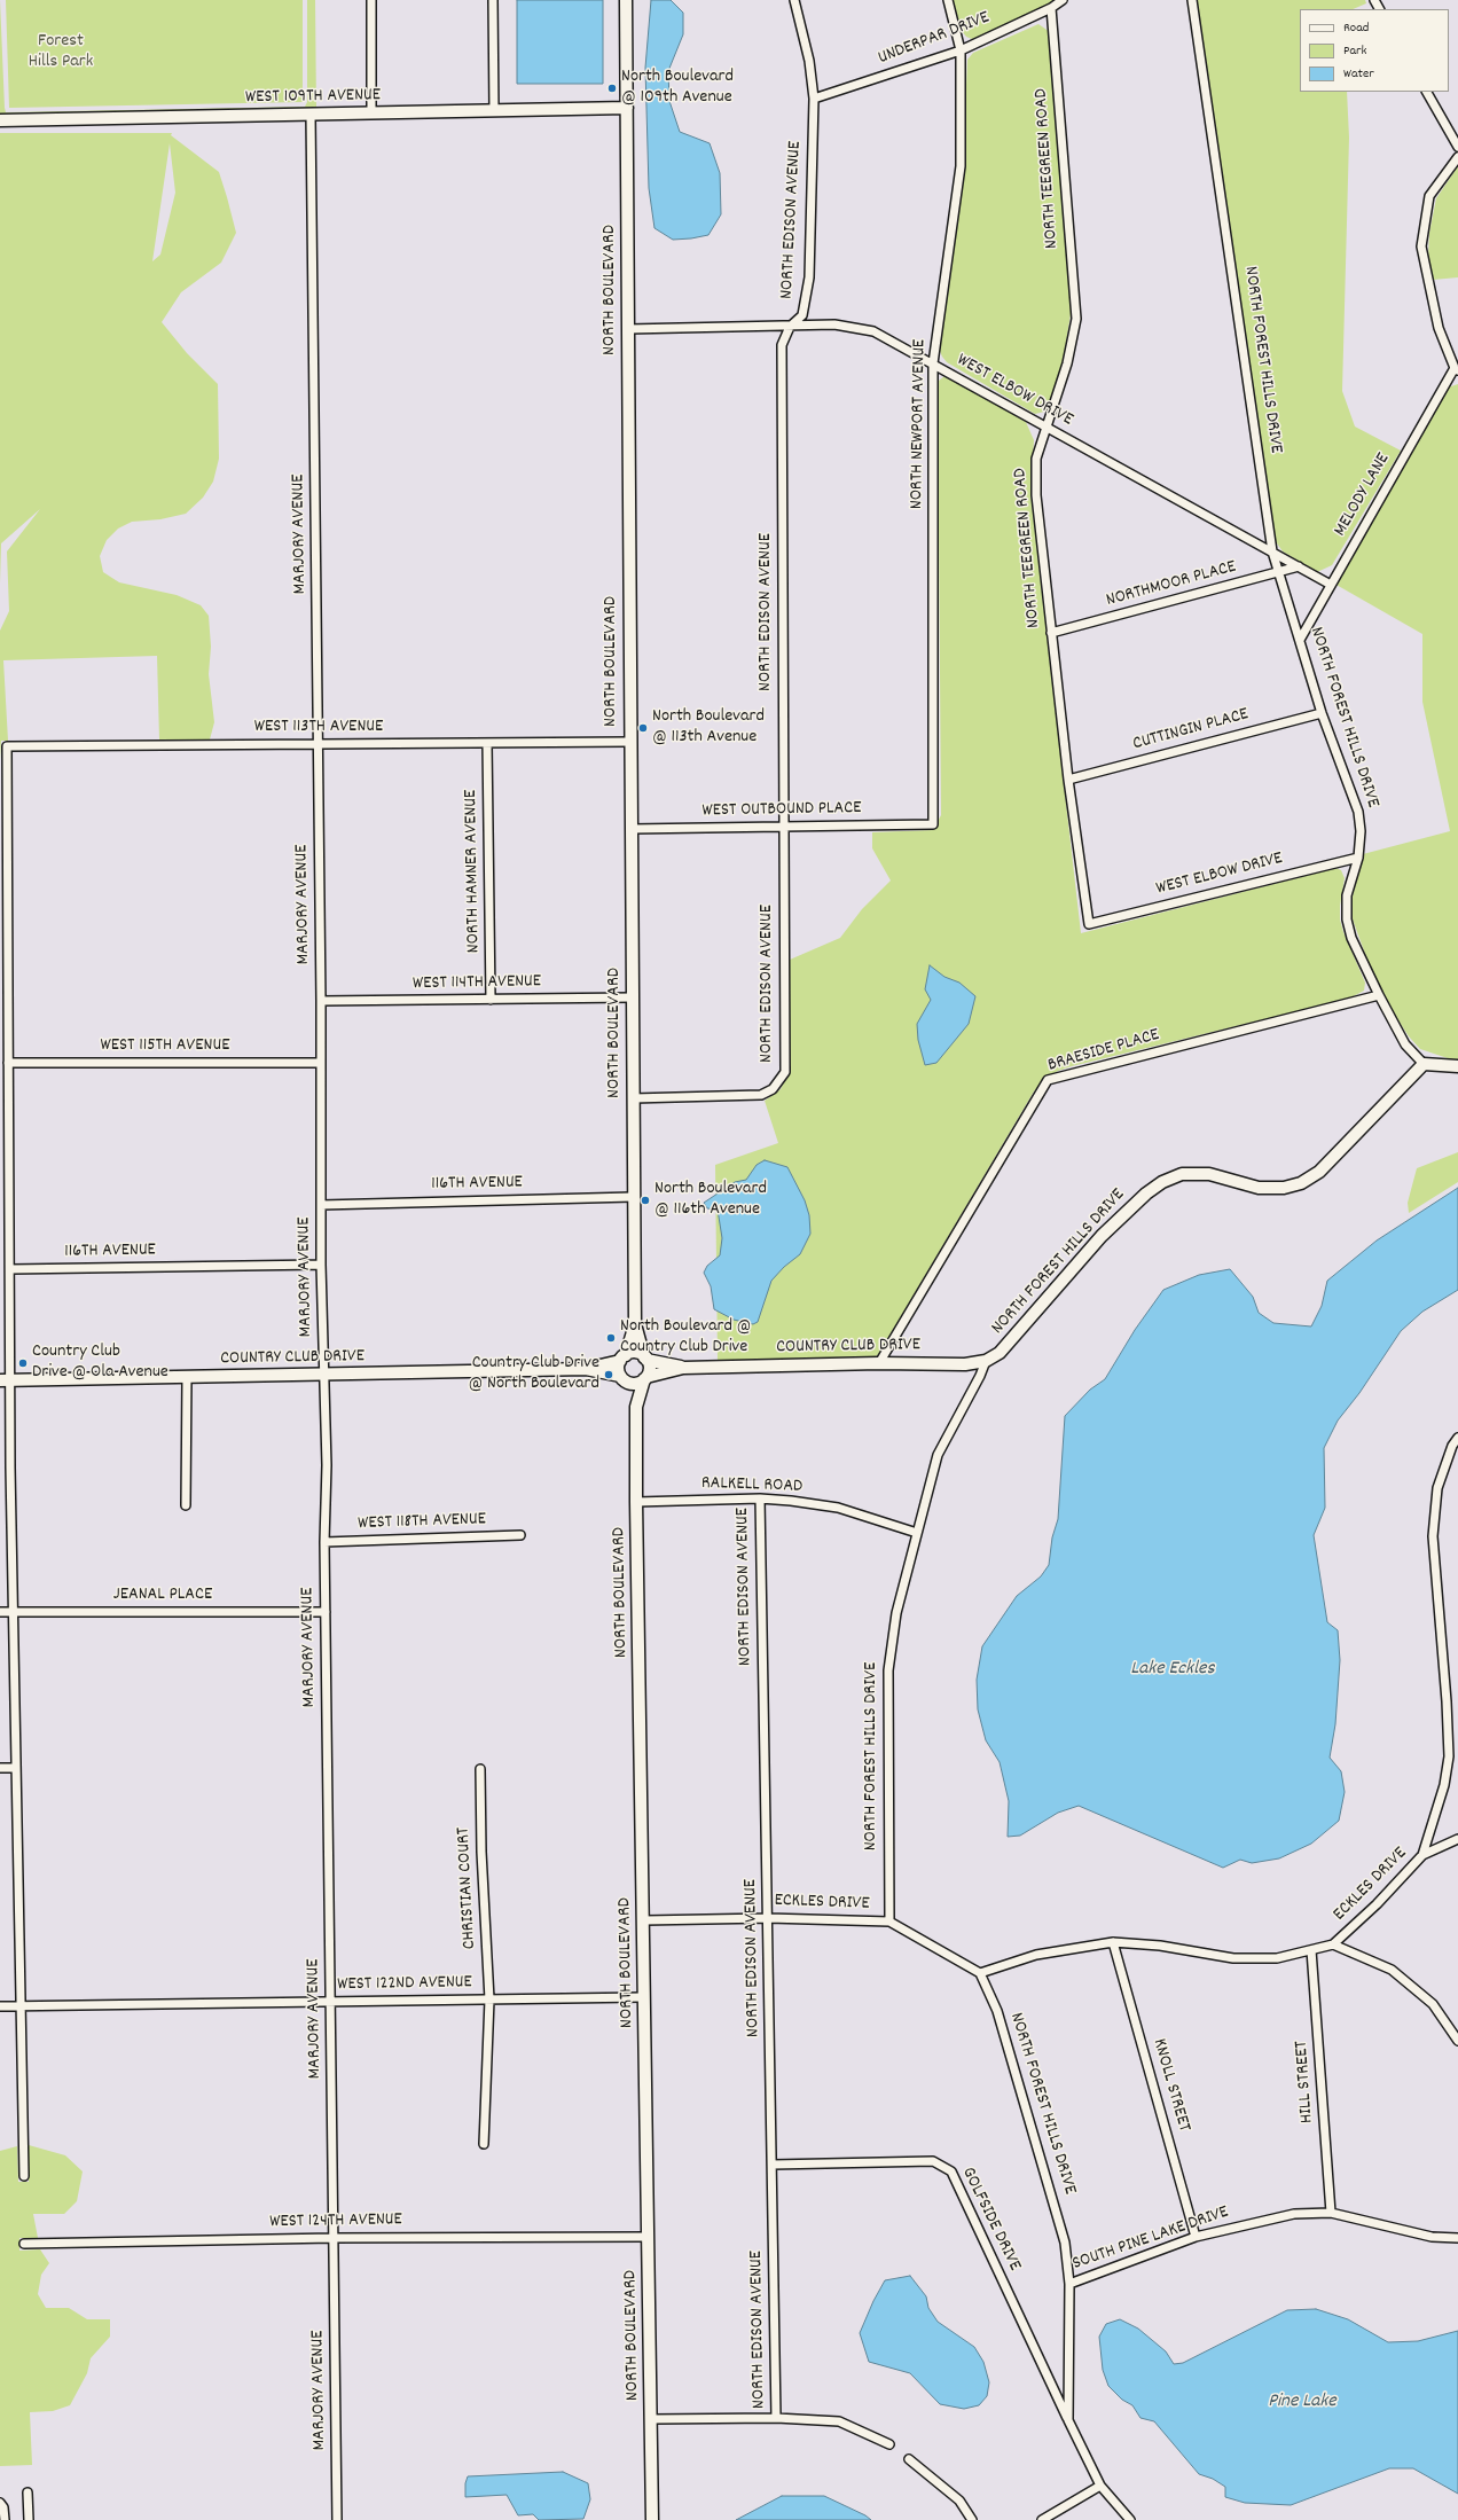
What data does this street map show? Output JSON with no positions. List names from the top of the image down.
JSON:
{
  "streets": {
    "street": [
      "UNDERPAR DRIVE",
      "WEST 109TH AVENUE",
      "NORTH TEEGREEN ROAD",
      "NORTH EDISON AVENUE",
      "NORTH BOULEVARD",
      "NORTH FOREST HILLS DRIVE",
      "WEST ELBOW DRIVE",
      "NORTH NEWPORT AVENUE",
      "MELODY LANE",
      "MARJORY AVENUE",
      "NORTHMOOR PLACE",
      "WEST 113TH AVENUE",
      "CUTTINGIN PLACE",
      "WEST OUTBOUND PLACE",
      "NORTH HAMNER AVENUE",
      "WEST 114TH AVENUE",
      "WEST 115TH AVENUE",
      "BRAESIDE PLACE",
      "116TH AVENUE",
      "COUNTRY CLUB DRIVE",
      "RALKELL ROAD",
      "WEST 118TH AVENUE",
      "JEANAL PLACE",
      "ECKLES DRIVE",
      "CHRISTIAN COURT",
      "WEST 122ND AVENUE",
      "HILL STREET",
      "KNOLL STREET",
      "GOLFSIDE DRIVE",
      "WEST 124TH AVENUE",
      "SOUTH PINE LAKE DRIVE"
    ]
  },
  "crossings": [
    ["UNDERPAR DRIVE", "NORTH TEEGREEN ROAD"],
    ["UNDERPAR DRIVE", "NORTH EDISON AVENUE"],
    ["UNDERPAR DRIVE", "NORTH NEWPORT AVENUE"],
    ["WEST 109TH AVENUE", "NORTH BOULEVARD"],
    ["WEST 109TH AVENUE", "MARJORY AVENUE"],
    ["NORTH TEEGREEN ROAD", "WEST ELBOW DRIVE"],
    ["NORTH TEEGREEN ROAD", "NORTHMOOR PLACE"],
    ["NORTH TEEGREEN ROAD", "CUTTINGIN PLACE"],
    ["NORTH EDISON AVENUE", "NORTH BOULEVARD"],
    ["NORTH EDISON AVENUE", "WEST ELBOW DRIVE"],
    ["NORTH EDISON AVENUE", "WEST OUTBOUND PLACE"],
    ["NORTH EDISON AVENUE", "RALKELL ROAD"],
    ["NORTH EDISON AVENUE", "ECKLES DRIVE"],
    ["NORTH EDISON AVENUE", "GOLFSIDE DRIVE"],
    ["NORTH BOULEVARD", "WEST ELBOW DRIVE"],
    ["NORTH BOULEVARD", "WEST 113TH AVENUE"],
    ["NORTH BOULEVARD", "WEST OUTBOUND PLACE"],
    ["NORTH BOULEVARD", "WEST 114TH AVENUE"],
    ["NORTH BOULEVARD", "116TH AVENUE"],
    ["NORTH BOULEVARD", "COUNTRY CLUB DRIVE"],
    ["NORTH BOULEVARD", "RALKELL ROAD"],
    ["NORTH BOULEVARD", "ECKLES DRIVE"],
    ["NORTH BOULEVARD", "WEST 122ND AVENUE"],
    ["NORTH BOULEVARD", "WEST 124TH AVENUE"],
    ["NORTH FOREST HILLS DRIVE", "WEST ELBOW DRIVE"],
    ["NORTH FOREST HILLS DRIVE", "MELODY LANE"],
    ["NORTH FOREST HILLS DRIVE", "NORTHMOOR PLACE"],
    ["NORTH FOREST HILLS DRIVE", "CUTTINGIN PLACE"],
    ["NORTH FOREST HILLS DRIVE", "BRAESIDE PLACE"],
    ["NORTH FOREST HILLS DRIVE", "COUNTRY CLUB DRIVE"],
    ["NORTH FOREST HILLS DRIVE", "RALKELL ROAD"],
    ["NORTH FOREST HILLS DRIVE", "ECKLES DRIVE"],
    ["NORTH FOREST HILLS DRIVE", "GOLFSIDE DRIVE"],
    ["NORTH FOREST HILLS DRIVE", "SOUTH PINE LAKE DRIVE"],
    ["WEST ELBOW DRIVE", "NORTH NEWPORT AVENUE"],
    ["WEST ELBOW DRIVE", "MELODY LANE"],
    ["WEST ELBOW DRIVE", "NORTHMOOR PLACE"],
    ["NORTH NEWPORT AVENUE", "WEST OUTBOUND PLACE"],
    ["MARJORY AVENUE", "WEST 113TH AVENUE"],
    ["MARJORY AVENUE", "WEST 114TH AVENUE"],
    ["MARJORY AVENUE", "WEST 115TH AVENUE"],
    ["MARJORY AVENUE", "116TH AVENUE"],
    ["MARJORY AVENUE", "COUNTRY CLUB DRIVE"],
    ["MARJORY AVENUE", "WEST 118TH AVENUE"],
    ["MARJORY AVENUE", "JEANAL PLACE"],
    ["MARJORY AVENUE", "WEST 122ND AVENUE"],
    ["MARJORY AVENUE", "WEST 124TH AVENUE"],
    ["WEST 113TH AVENUE", "NORTH HAMNER AVENUE"],
    ["WEST 113TH AVENUE", "WEST 115TH AVENUE"],
    ["NORTH HAMNER AVENUE", "WEST 114TH AVENUE"],
    ["BRAESIDE PLACE", "COUNTRY CLUB DRIVE"],
    ["ECKLES DRIVE", "HILL STREET"],
    ["ECKLES DRIVE", "KNOLL STREET"],
    ["CHRISTIAN COURT", "WEST 122ND AVENUE"],
    ["HILL STREET", "SOUTH PINE LAKE DRIVE"],
    ["KNOLL STREET", "SOUTH PINE LAKE DRIVE"]
  ],
  "water": ["Lake Eckles", "Pine Lake"],
  "parks": ["Forest Hills Park"],
  "places": [
    "North Boulevard @ 109th Avenue",
    "North Boulevard @ 113th Avenue",
    "North Boulevard @ 116th Avenue",
    "North Boulevard @ Country Club Drive",
    "Country Club Drive @ Ola Avenue",
    "Country Club Drive @ North Boulevard"
  ],
  "legend": ["Road", "Park", "Water"]
}
